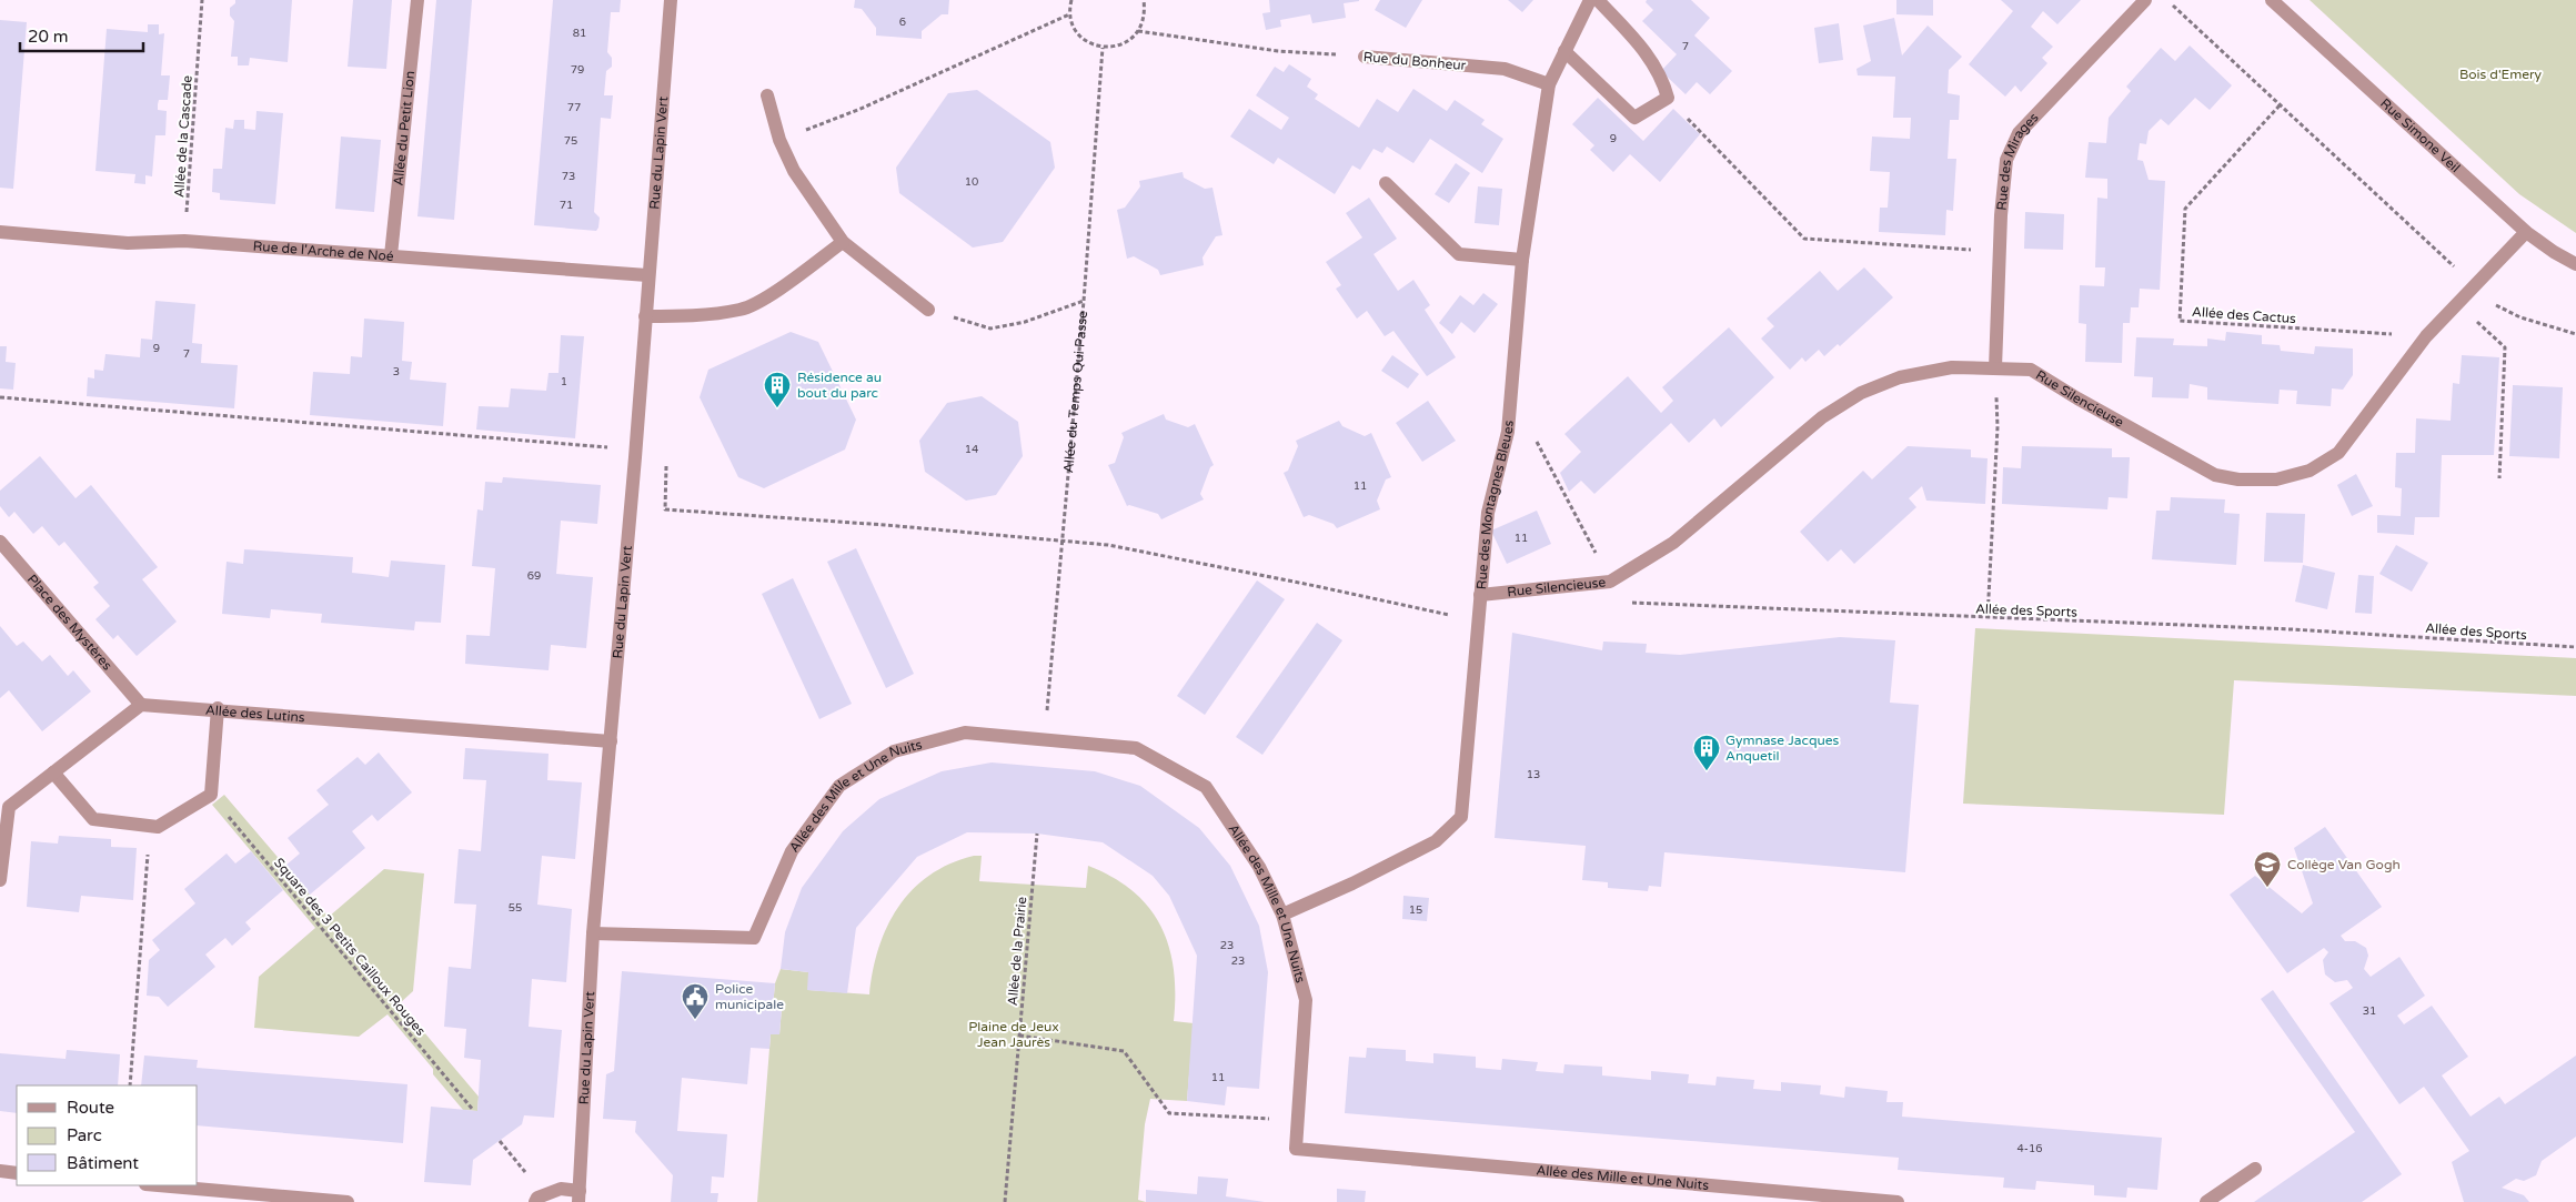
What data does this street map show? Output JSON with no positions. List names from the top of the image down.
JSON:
{
  "streets": {
    "street": [
      "Rue du Bonheur",
      "Allée du Petit Lion",
      "Rue Simone Veil",
      "Rue du Lapin Vert",
      "Rue des Mirages",
      "Rue de l'Arche de Noé",
      "Rue Silencieuse",
      "Rue des Montagnes Bleues",
      "Place des Mystères",
      "Allée des Lutins",
      "Allée des Mille et Une Nuits"
    ],
    "path": [
      "Allée de la Cascade",
      "Allée des Cactus",
      "Allée du Temps Qui Passe",
      "Allée des Sports",
      "Square des 3 Petits Cailloux Rouges",
      "Allée de la Prairie"
    ]
  },
  "crossings": [
    ["Rue du Bonheur", "Rue des Montagnes Bleues"],
    ["Allée du Petit Lion", "Rue de l'Arche de Noé"],
    ["Allée de la Cascade", "Rue de l'Arche de Noé"],
    ["Rue Simone Veil", "Rue Silencieuse"],
    ["Rue du Lapin Vert", "Rue de l'Arche de Noé"],
    ["Rue du Lapin Vert", "Allée des Lutins"],
    ["Rue du Lapin Vert", "Allée des Mille et Une Nuits"],
    ["Rue des Mirages", "Rue Silencieuse"],
    ["Allée des Cactus", "Rue Silencieuse"],
    ["Allée du Temps Qui Passe", "Allée des Mille et Une Nuits"],
    ["Rue Silencieuse", "Rue des Montagnes Bleues"],
    ["Rue Silencieuse", "Allée des Sports"],
    ["Rue des Montagnes Bleues", "Allée des Mille et Une Nuits"],
    ["Place des Mystères", "Allée des Lutins"]
  ],
  "parks": ["Bois d'Emery", "Plaine de Jeux Jean Jaurès"],
  "places": {
    "building": ["Résidence au bout du parc", "Gymnase Jacques Anquetil"],
    "school or university": ["Collège Van Gogh"],
    "public building": ["Police municipale"]
  },
  "house_numbers": [
    "6",
    "81",
    "7",
    "79",
    "77",
    "9",
    "75",
    "73",
    "10",
    "71",
    "9",
    "7",
    "3",
    "1",
    "14",
    "11",
    "11",
    "69",
    "13",
    "55",
    "15",
    "23",
    "23",
    "31",
    "11",
    "4-16"
  ],
  "legend": ["Route", "Parc", "Bâtiment"],
  "scale_bar": "20 m"
}
